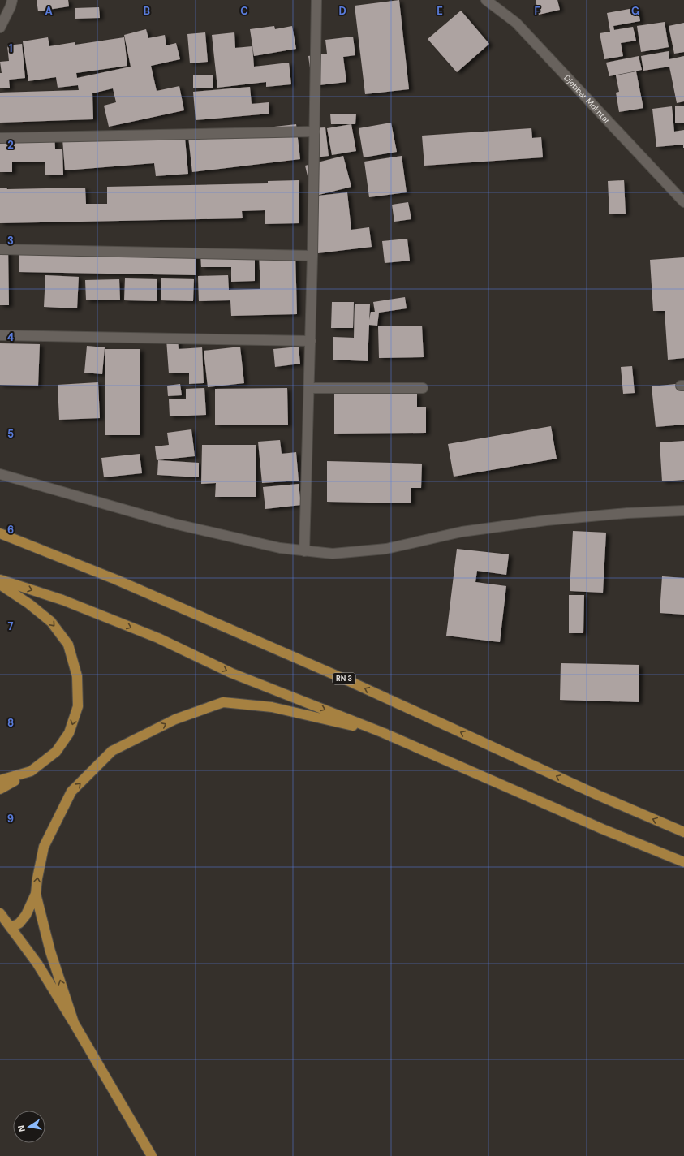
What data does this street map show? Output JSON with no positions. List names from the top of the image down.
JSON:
{
  "streets": {
    "main road": ["RN 3"],
    "street": ["Djebbar Mokhtar"]
  },
  "north": "left",
  "grid": {
    "columns": [
      "A",
      "B",
      "C",
      "D",
      "E",
      "F",
      "G"
    ],
    "rows": [
      "1",
      "2",
      "3",
      "4",
      "5",
      "6",
      "7",
      "8",
      "9"
    ]
  }
}
